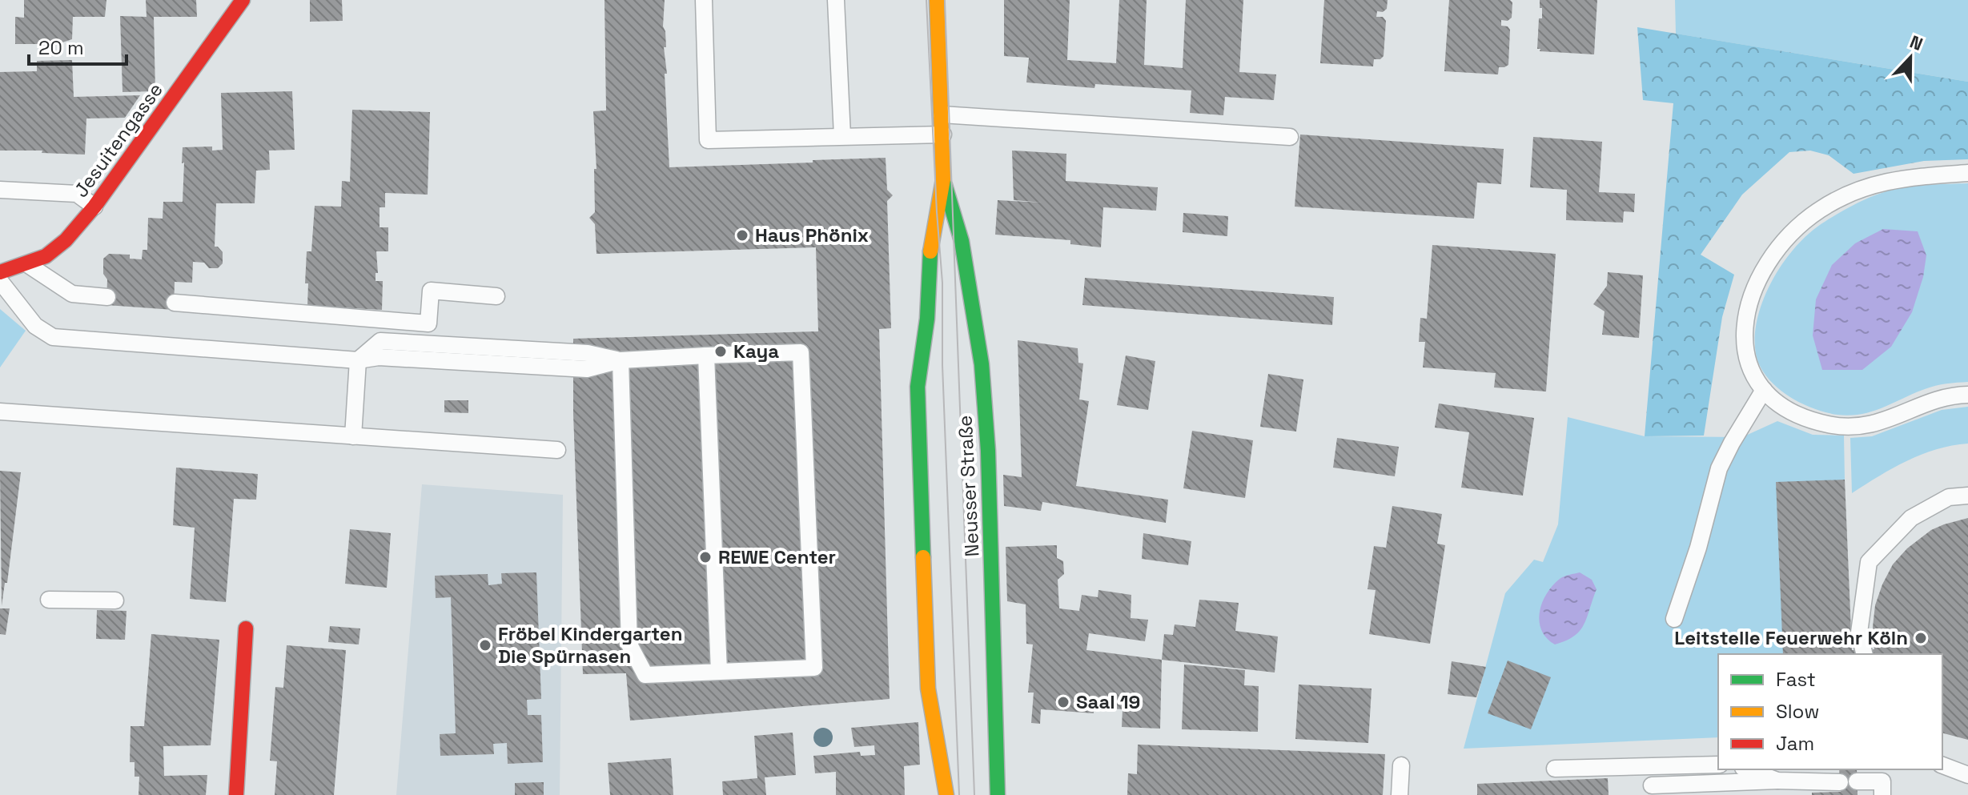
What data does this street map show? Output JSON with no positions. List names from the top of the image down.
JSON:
{
  "streets": {
    "main road": ["Jesuitengasse", "Neusser Straße"]
  },
  "places": [
    "Haus Phönix",
    "Kaya",
    "REWE Center",
    "Leitstelle Feuerwehr Köln",
    "Fröbel Kindergarten Die Spürnasen",
    "Saal 19"
  ],
  "legend": ["Fast", "Slow", "Jam"],
  "scale_bar": "20 m",
  "north": "top"
}
